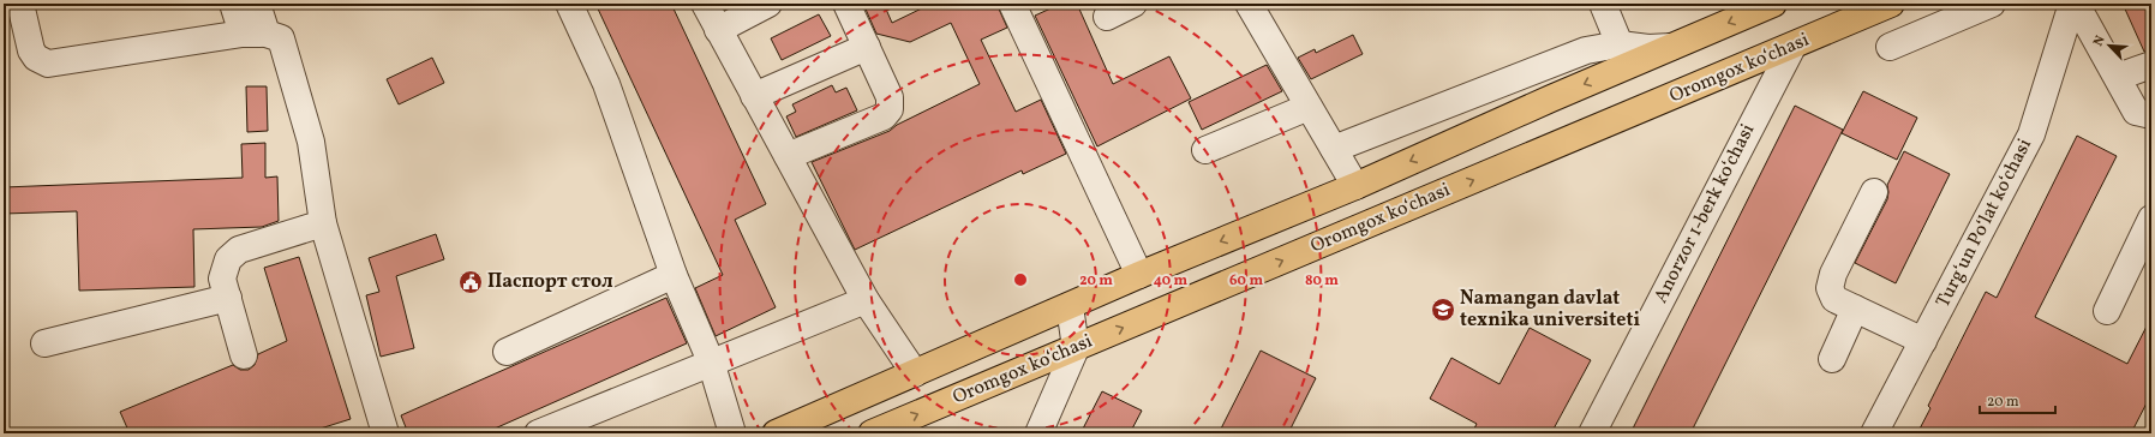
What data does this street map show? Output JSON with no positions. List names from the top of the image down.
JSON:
{
  "streets": {
    "main road": ["Oromgox ko‘chasi"],
    "street": ["Anorzor 1-berk koʻchasi", "Turgʻun Poʻlat koʻchasi"]
  },
  "crossings": [
    ["Oromgox ko‘chasi", "Anorzor 1-berk koʻchasi"]
  ],
  "places": {
    "public building": ["Паспорт стол"],
    "school or university": ["Namangan davlat texnika universiteti"]
  },
  "scale_bar": "20 m",
  "north": "top left",
  "rings": [
    "20 m",
    "40 m",
    "60 m",
    "80 m"
  ]
}
